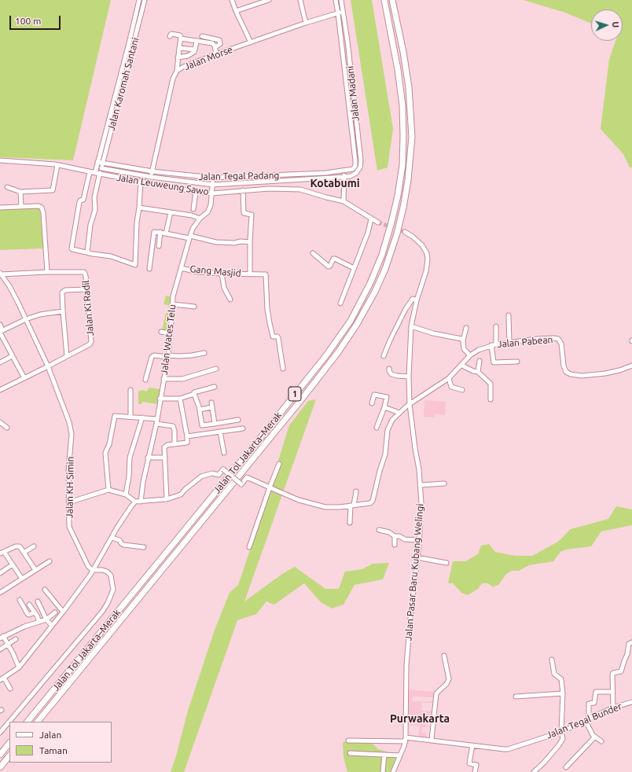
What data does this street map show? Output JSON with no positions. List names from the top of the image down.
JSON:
{
  "streets": {
    "highway": ["1", "Jalan Tol Jakarta–Merak"],
    "street": [
      "Jalan Morse",
      "Jalan Karomah Santani",
      "Jalan Madani",
      "Jalan Tegal Padang",
      "Jalan Leuweung Sawo",
      "Gang Masjid",
      "Jalan Ki Radil",
      "Jalan Wates Telu",
      "Jalan Pabean",
      "Jalan KH Simin",
      "Jalan Pasar Baru Kubang Welingi",
      "Jalan Tegal Bunder"
    ]
  },
  "crossings": [
    ["Jalan Morse", "Jalan Madani"],
    ["Jalan Morse", "Jalan Tegal Padang"],
    ["Jalan Karomah Santani", "Jalan Tegal Padang"],
    ["Jalan Karomah Santani", "Jalan Leuweung Sawo"],
    ["Jalan Tegal Padang", "Jalan Wates Telu"],
    ["Jalan Leuweung Sawo", "Jalan Wates Telu"],
    ["Gang Masjid", "Jalan Wates Telu"],
    ["Jalan Ki Radil", "Jalan KH Simin"],
    ["Jalan Pabean", "Jalan Pasar Baru Kubang Welingi"],
    ["Jalan Pasar Baru Kubang Welingi", "Jalan Tegal Bunder"]
  ],
  "districts": ["Kotabumi", "Purwakarta"],
  "legend": ["Jalan", "Taman"],
  "scale_bar": "100 m",
  "north": "right"
}
